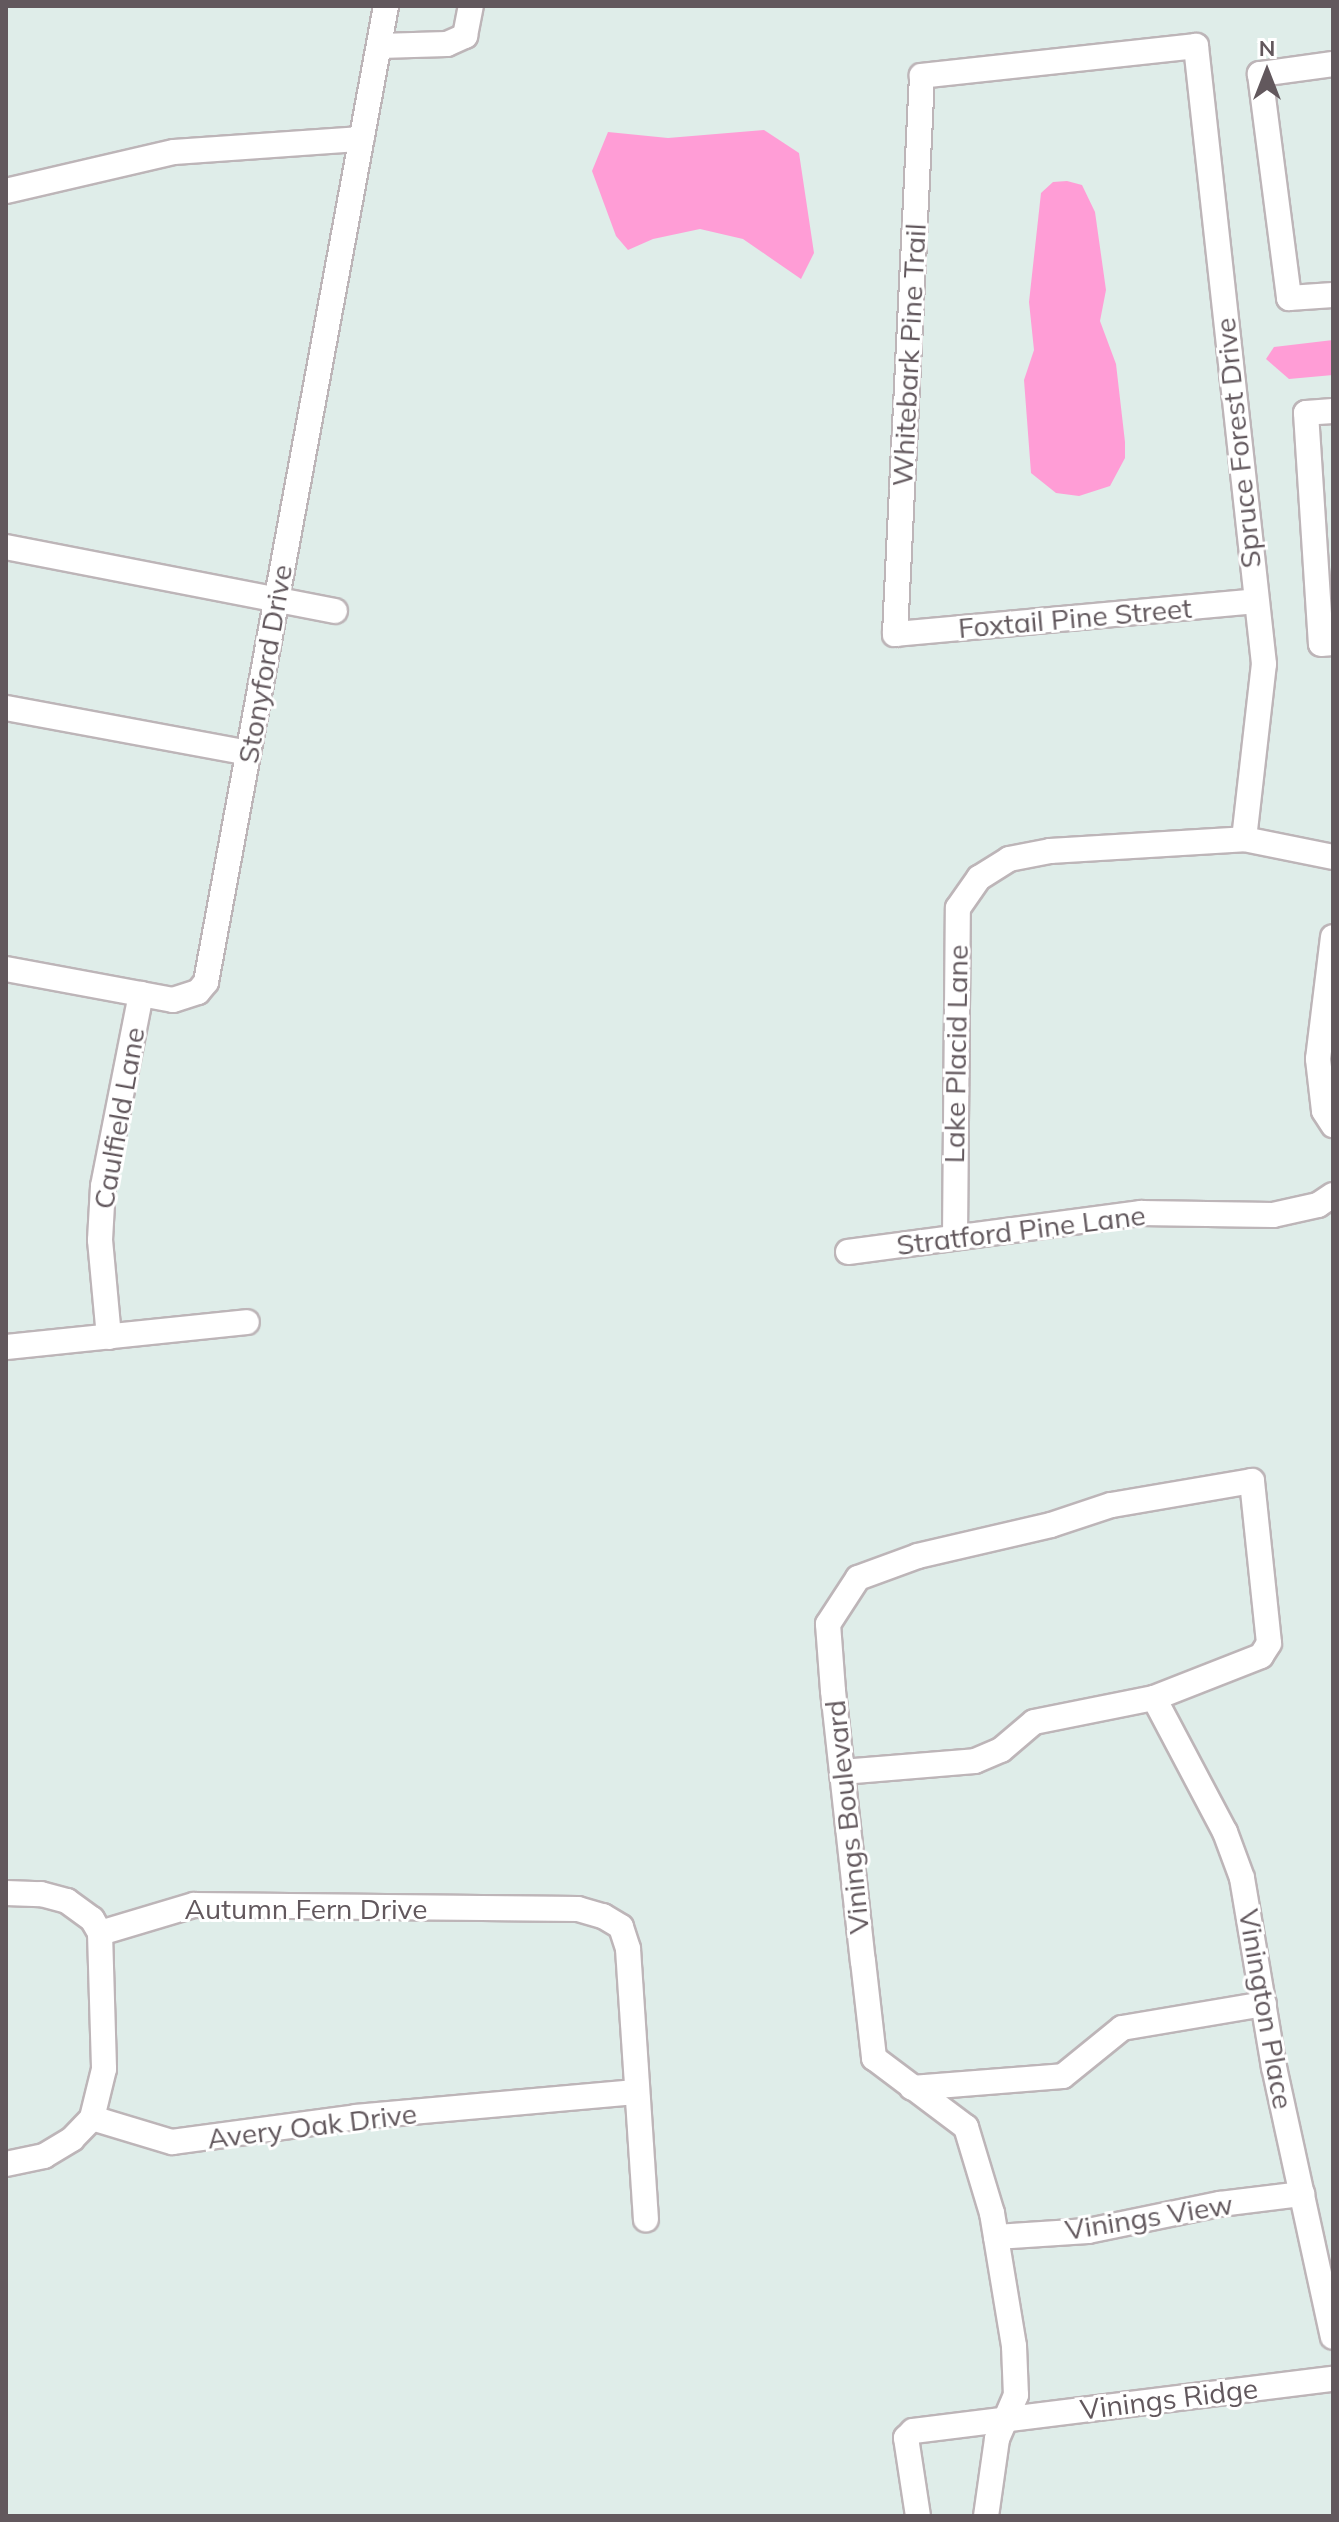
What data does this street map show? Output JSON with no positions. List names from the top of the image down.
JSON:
{
  "streets": {
    "street": [
      "Whitebark Pine Trail",
      "Spruce Forest Drive",
      "Foxtail Pine Street",
      "Stonyford Drive",
      "Lake Placid Lane",
      "Caulfield Lane",
      "Stratford Pine Lane",
      "Vinings Boulevard",
      "Autumn Fern Drive",
      "Vinington Place",
      "Avery Oak Drive",
      "Vinings View",
      "Vinings Ridge"
    ]
  },
  "crossings": [
    ["Whitebark Pine Trail", "Spruce Forest Drive"],
    ["Whitebark Pine Trail", "Foxtail Pine Street"],
    ["Spruce Forest Drive", "Foxtail Pine Street"],
    ["Spruce Forest Drive", "Lake Placid Lane"],
    ["Stonyford Drive", "Caulfield Lane"],
    ["Lake Placid Lane", "Stratford Pine Lane"],
    ["Vinings Boulevard", "Vinington Place"],
    ["Vinings Boulevard", "Vinings View"],
    ["Vinings Boulevard", "Vinings Ridge"],
    ["Autumn Fern Drive", "Avery Oak Drive"],
    ["Vinington Place", "Vinings View"]
  ],
  "north": "top"
}
